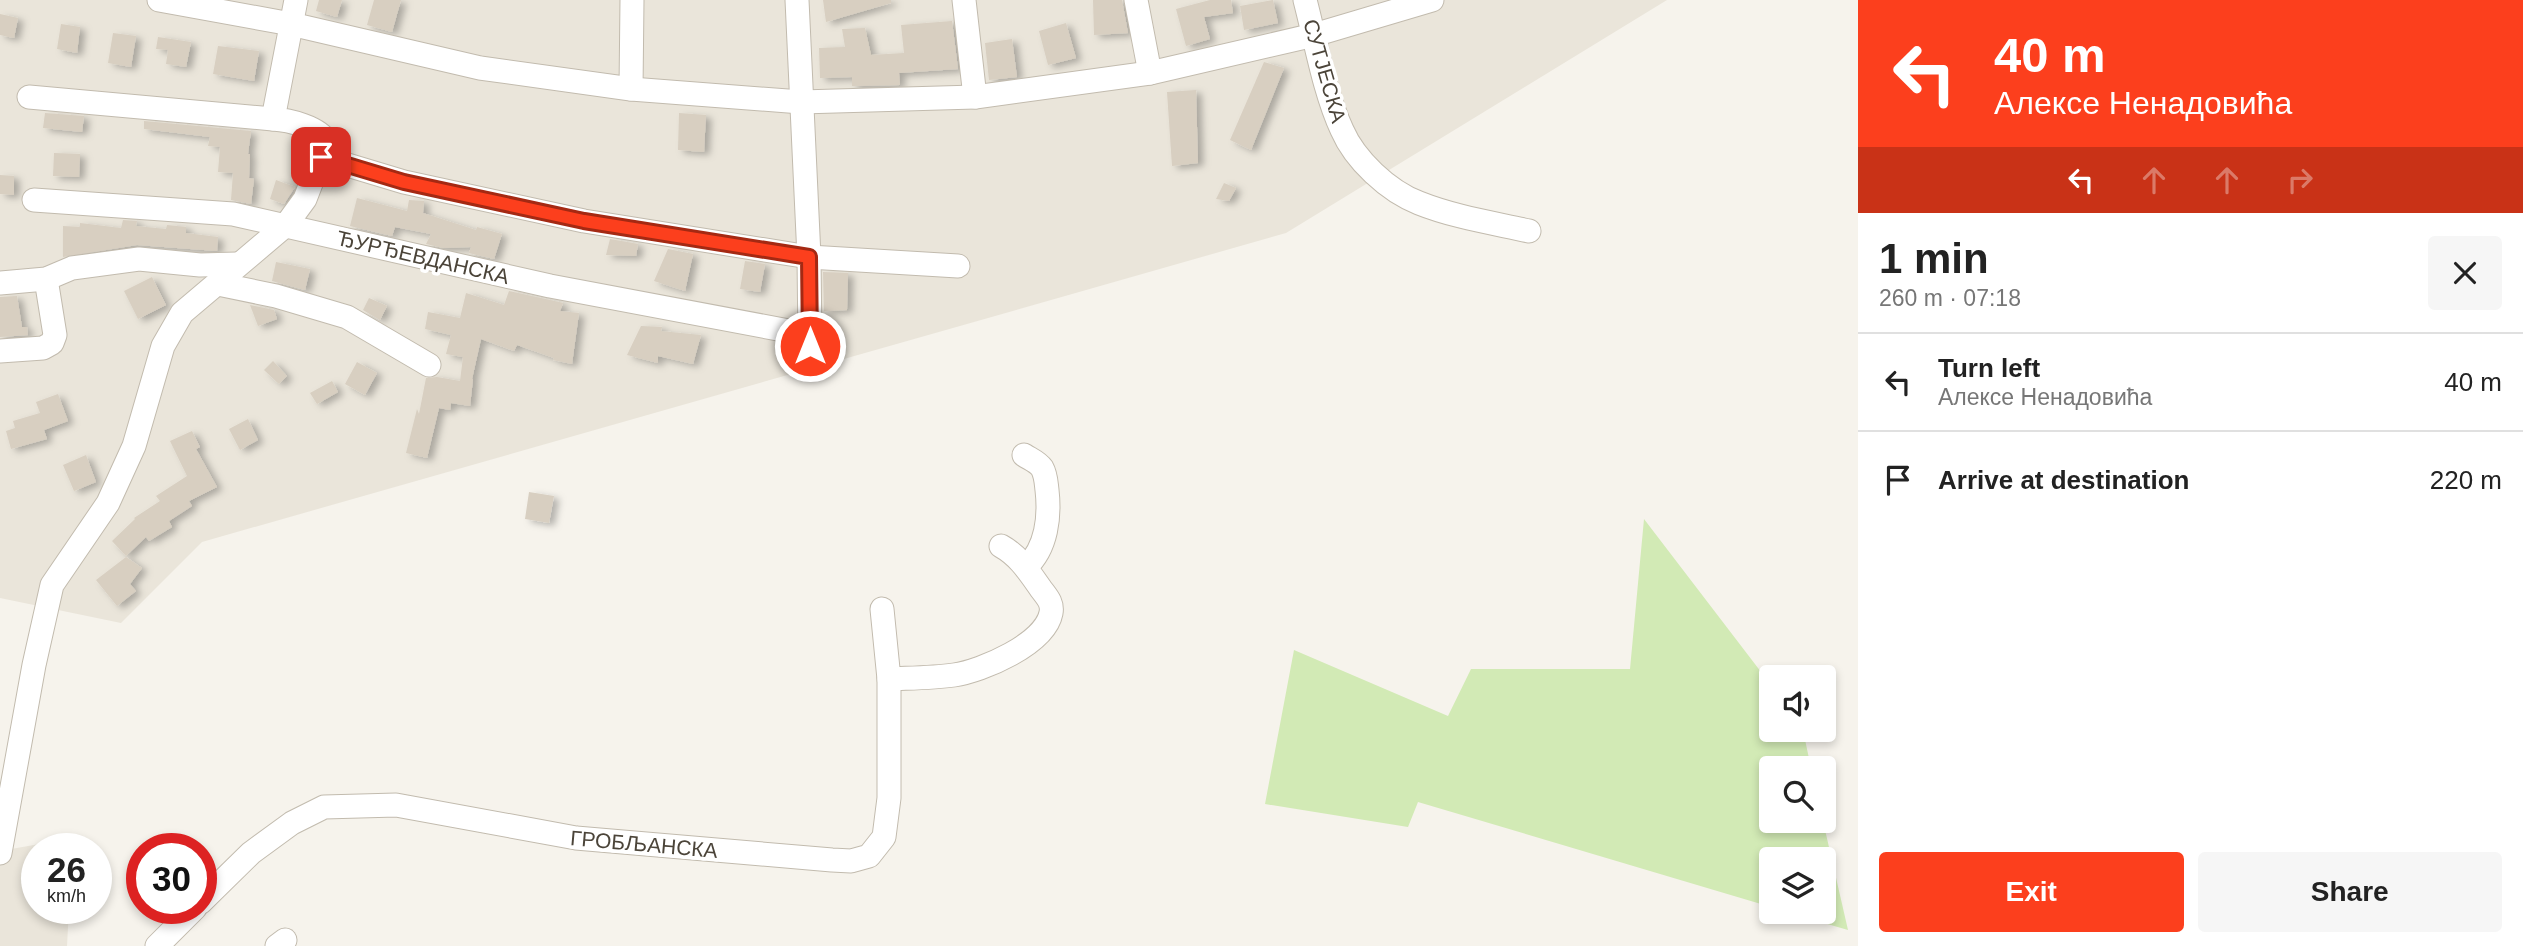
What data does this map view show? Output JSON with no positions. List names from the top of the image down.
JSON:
{
  "streets": {
    "street": ["СУТЈЕСКА", "ЂУРЂЕВДАНСКА", "ГРОБЉАНСКА"]
  },
  "page": {
    "turn": ["40 m", "Алексе Ненадовића"],
    "heading": ["1 min", "260 m · 07:18"],
    "list": [
      {
        "name": "Turn left",
        "note": "Алексе Ненадовића",
        "value": "40 m"
      },
      {
        "name": "Arrive at destination",
        "value": "220 m"
      }
    ],
    "speed": "26 km/h",
    "limit": "30",
    "buttons": ["Exit", "Share"]
  }
}
